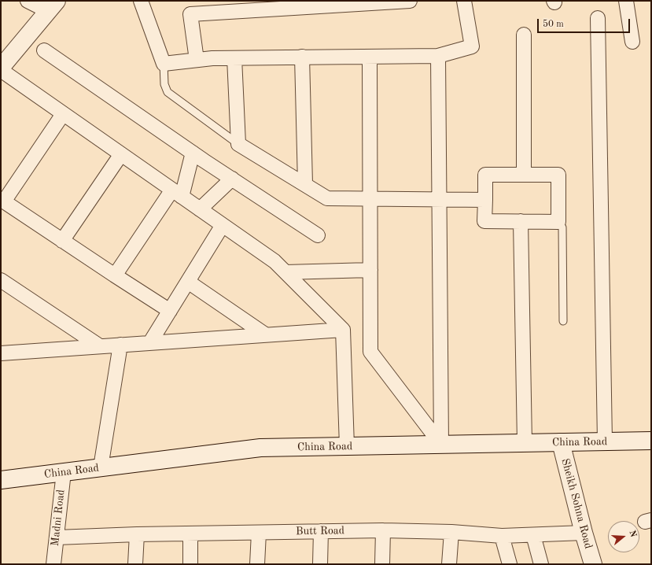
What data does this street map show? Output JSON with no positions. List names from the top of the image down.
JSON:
{
  "streets": {
    "main road": ["China Road", "Sheikh Sohna Road"],
    "street": ["Madni Road", "Butt Road"]
  },
  "crossings": [
    ["China Road", "Sheikh Sohna Road"],
    ["China Road", "Madni Road"],
    ["Sheikh Sohna Road", "Butt Road"],
    ["Madni Road", "Butt Road"]
  ],
  "scale_bar": "50 m",
  "north": "right"
}
